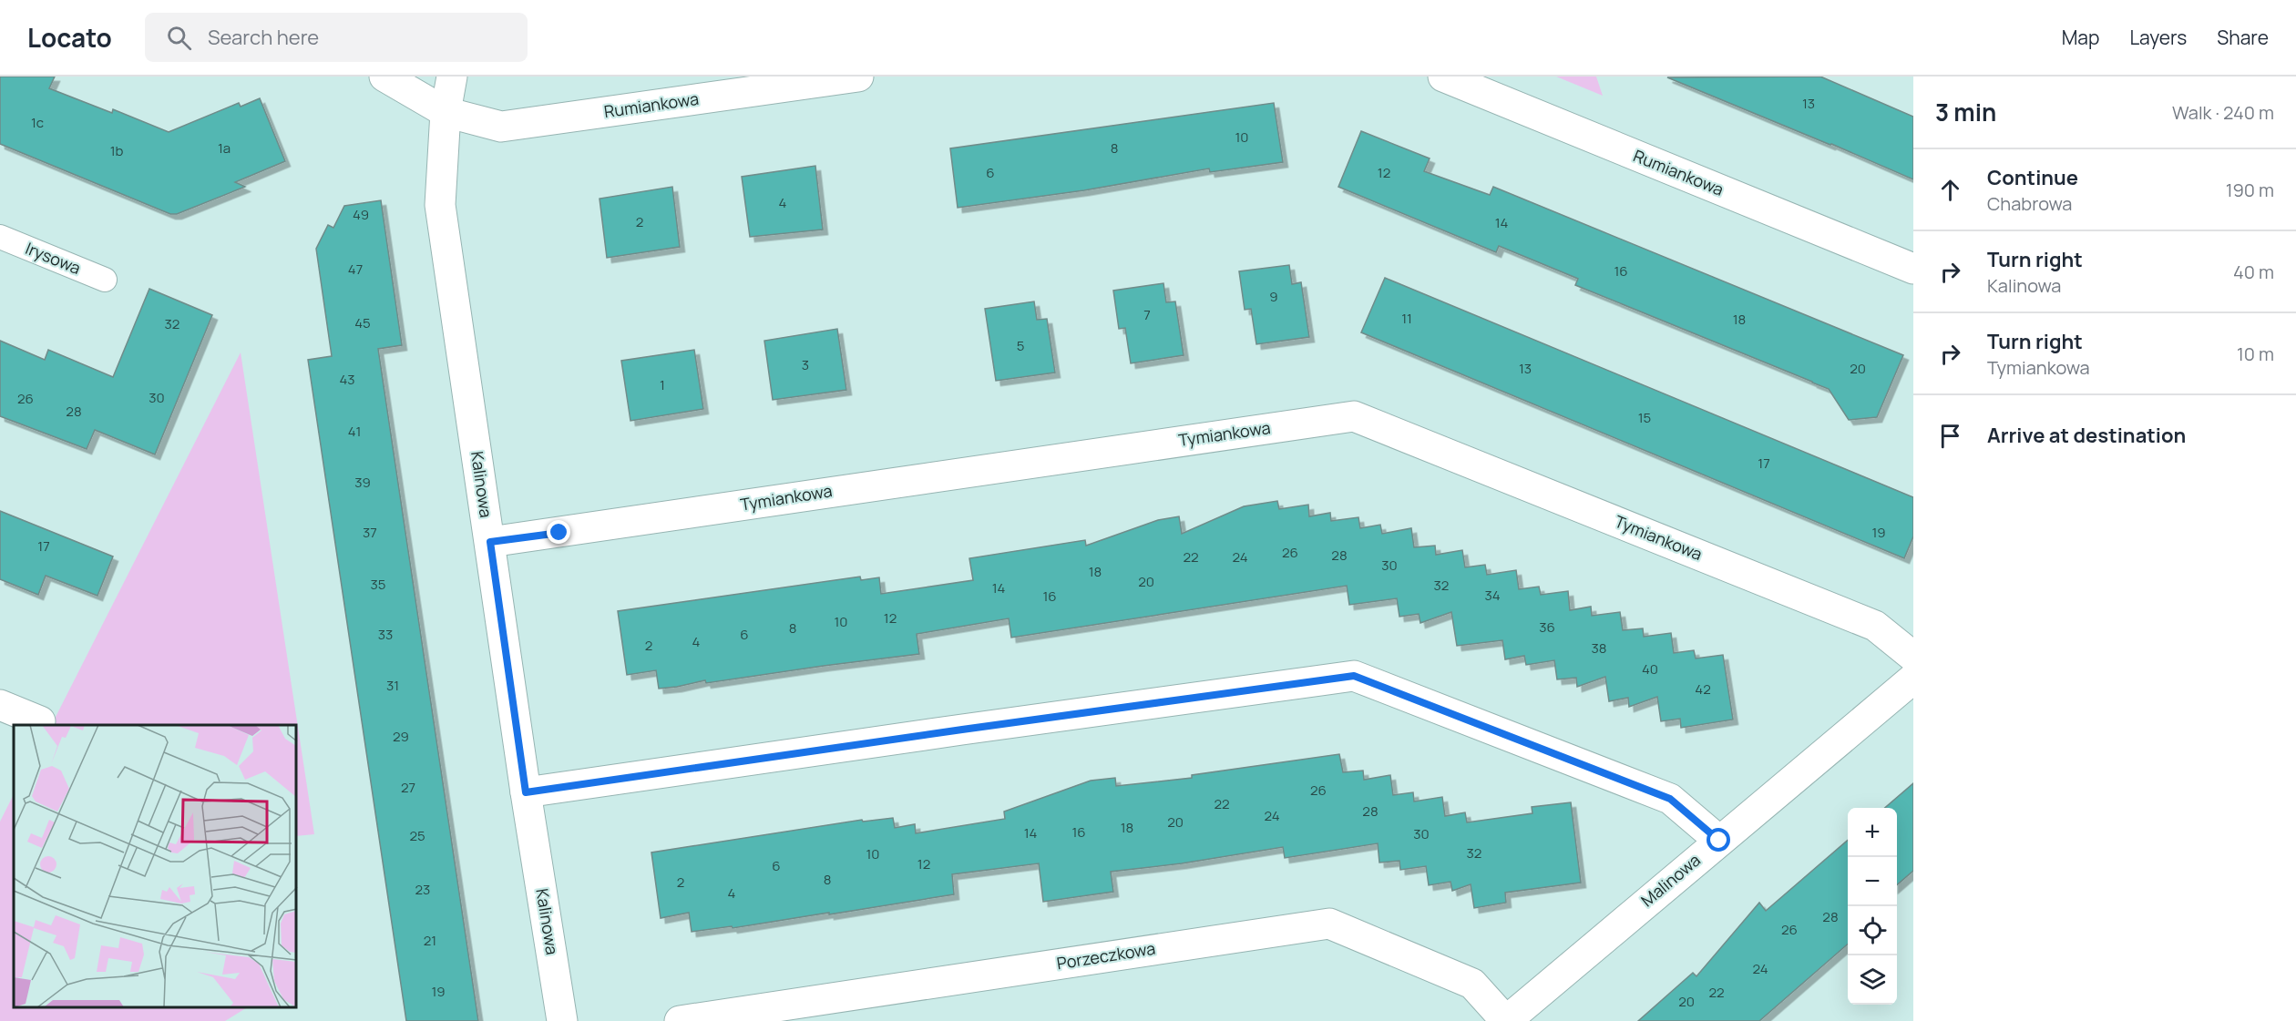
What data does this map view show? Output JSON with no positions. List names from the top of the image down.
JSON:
{
  "streets": {
    "street": [
      "Rumiankowa",
      "Tymiankowa",
      "Kalinowa",
      "Malinowa",
      "Porzeczkowa"
    ],
    "lane": ["Irysowa"]
  },
  "crossings": [
    ["Rumiankowa", "Kalinowa"],
    ["Tymiankowa", "Kalinowa"],
    ["Malinowa", "Porzeczkowa"]
  ],
  "house_numbers": [
    "13",
    "1c",
    "10",
    "1a",
    "8",
    "1b",
    "6",
    "12",
    "4",
    "49",
    "2",
    "14",
    "47",
    "16",
    "9",
    "7",
    "11",
    "18",
    "45",
    "32",
    "5",
    "3",
    "13",
    "20",
    "43",
    "1",
    "30",
    "26",
    "28",
    "15",
    "41",
    "17",
    "39",
    "37",
    "19",
    "17",
    "26",
    "28",
    "22",
    "24",
    "30",
    "18",
    "20",
    "35",
    "32",
    "14",
    "34",
    "16",
    "12",
    "10",
    "36",
    "8",
    "33",
    "6",
    "4",
    "2",
    "38",
    "40",
    "31",
    "42",
    "29",
    "27",
    "26",
    "22",
    "28",
    "24",
    "20",
    "18",
    "16",
    "14",
    "30",
    "25",
    "32",
    "10",
    "12",
    "6",
    "8",
    "2",
    "23",
    "4",
    "28",
    "26",
    "21",
    "24",
    "19",
    "22",
    "20"
  ],
  "page": {
    "header": "Locato",
    "search": "Search here",
    "nav": ["Map", "Layers", "Share"],
    "heading": ["3 min", "Walk · 240 m"],
    "list": [
      ["Continue", "Chabrowa", "190 m"],
      ["Turn right", "Kalinowa", "40 m"],
      ["Turn right", "Tymiankowa", "10 m"],
      "Arrive at destination"
    ],
    "map_buttons": ["+", "−"]
  }
}
